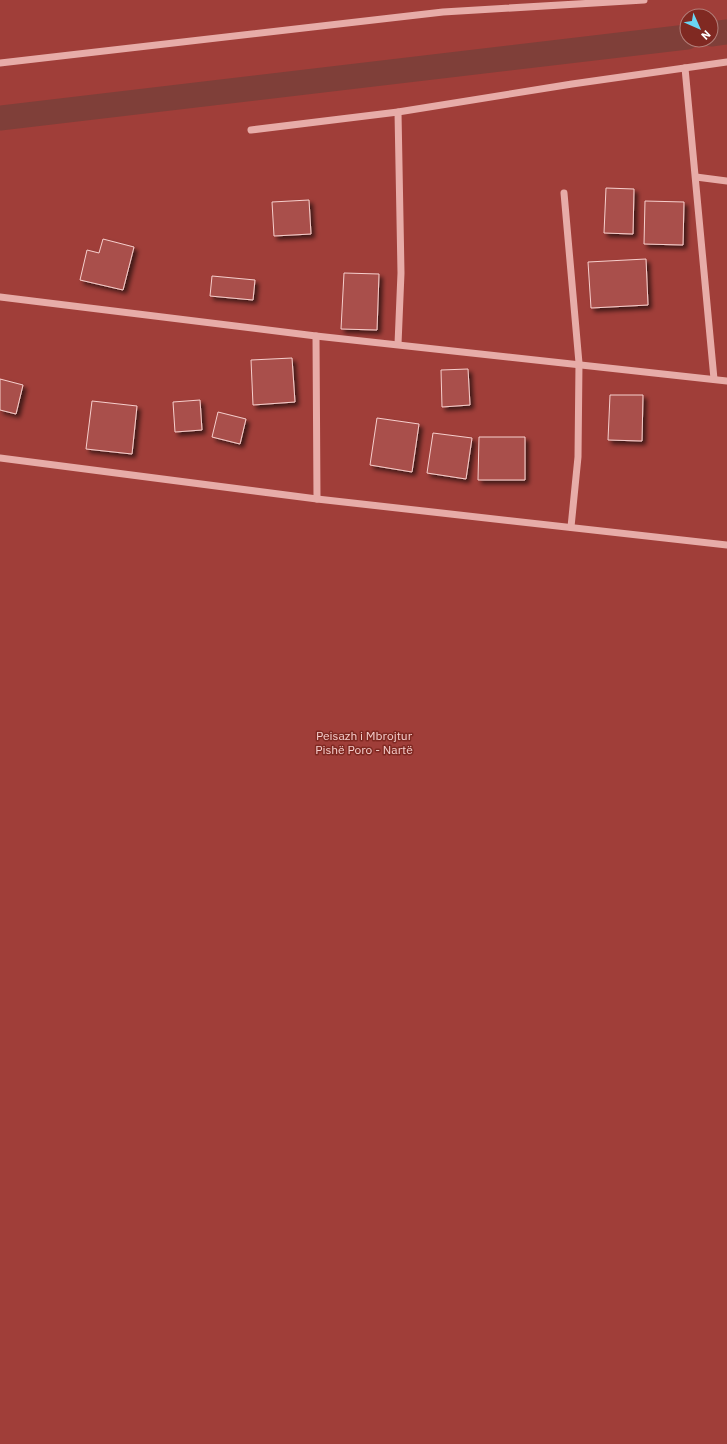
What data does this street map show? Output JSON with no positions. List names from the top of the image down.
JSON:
{
  "parks": ["Peisazh i Mbrojtur Pishë Poro - Nartë"],
  "north": "bottom right"
}
